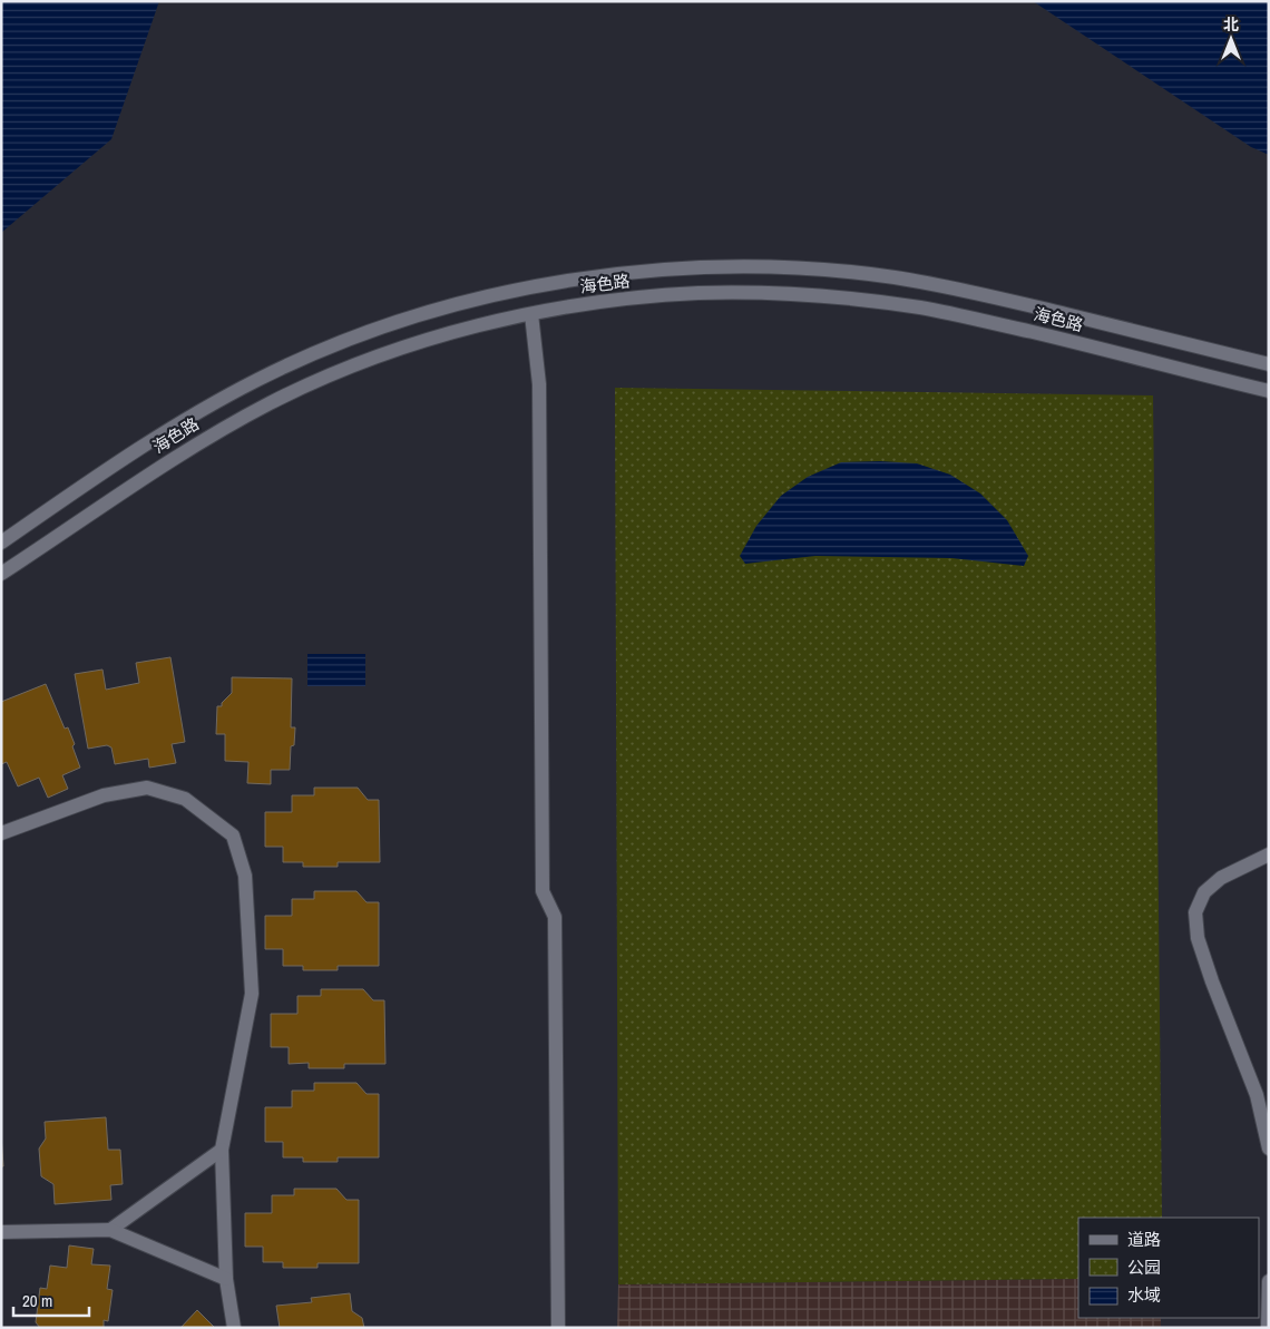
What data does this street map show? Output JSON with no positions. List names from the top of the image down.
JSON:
{
  "streets": {
    "street": ["海色路"]
  },
  "legend": ["道路", "公园", "水域"],
  "scale_bar": "20 m",
  "north": "top"
}
